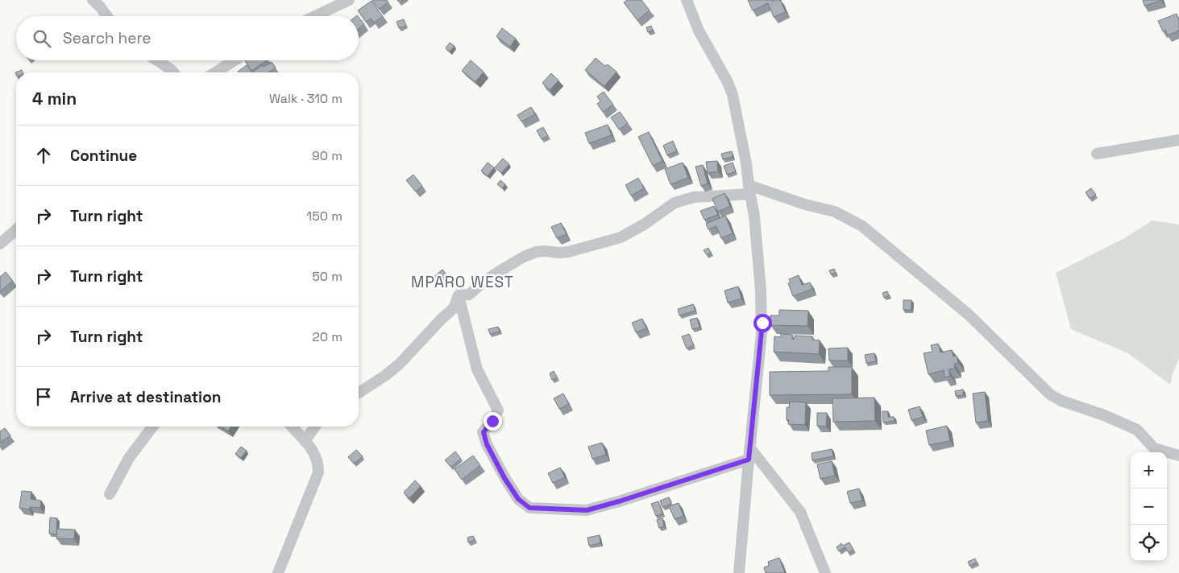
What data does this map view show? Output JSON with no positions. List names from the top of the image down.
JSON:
{
  "districts": ["MPARO WEST"],
  "page": {
    "search": "Search here",
    "heading": ["4 min", "Walk · 310 m"],
    "list": [
      ["Continue", "90 m"],
      ["Turn right", "150 m"],
      ["Turn right", "50 m"],
      ["Turn right", "20 m"],
      "Arrive at destination"
    ],
    "map_buttons": ["+", "−"]
  }
}
